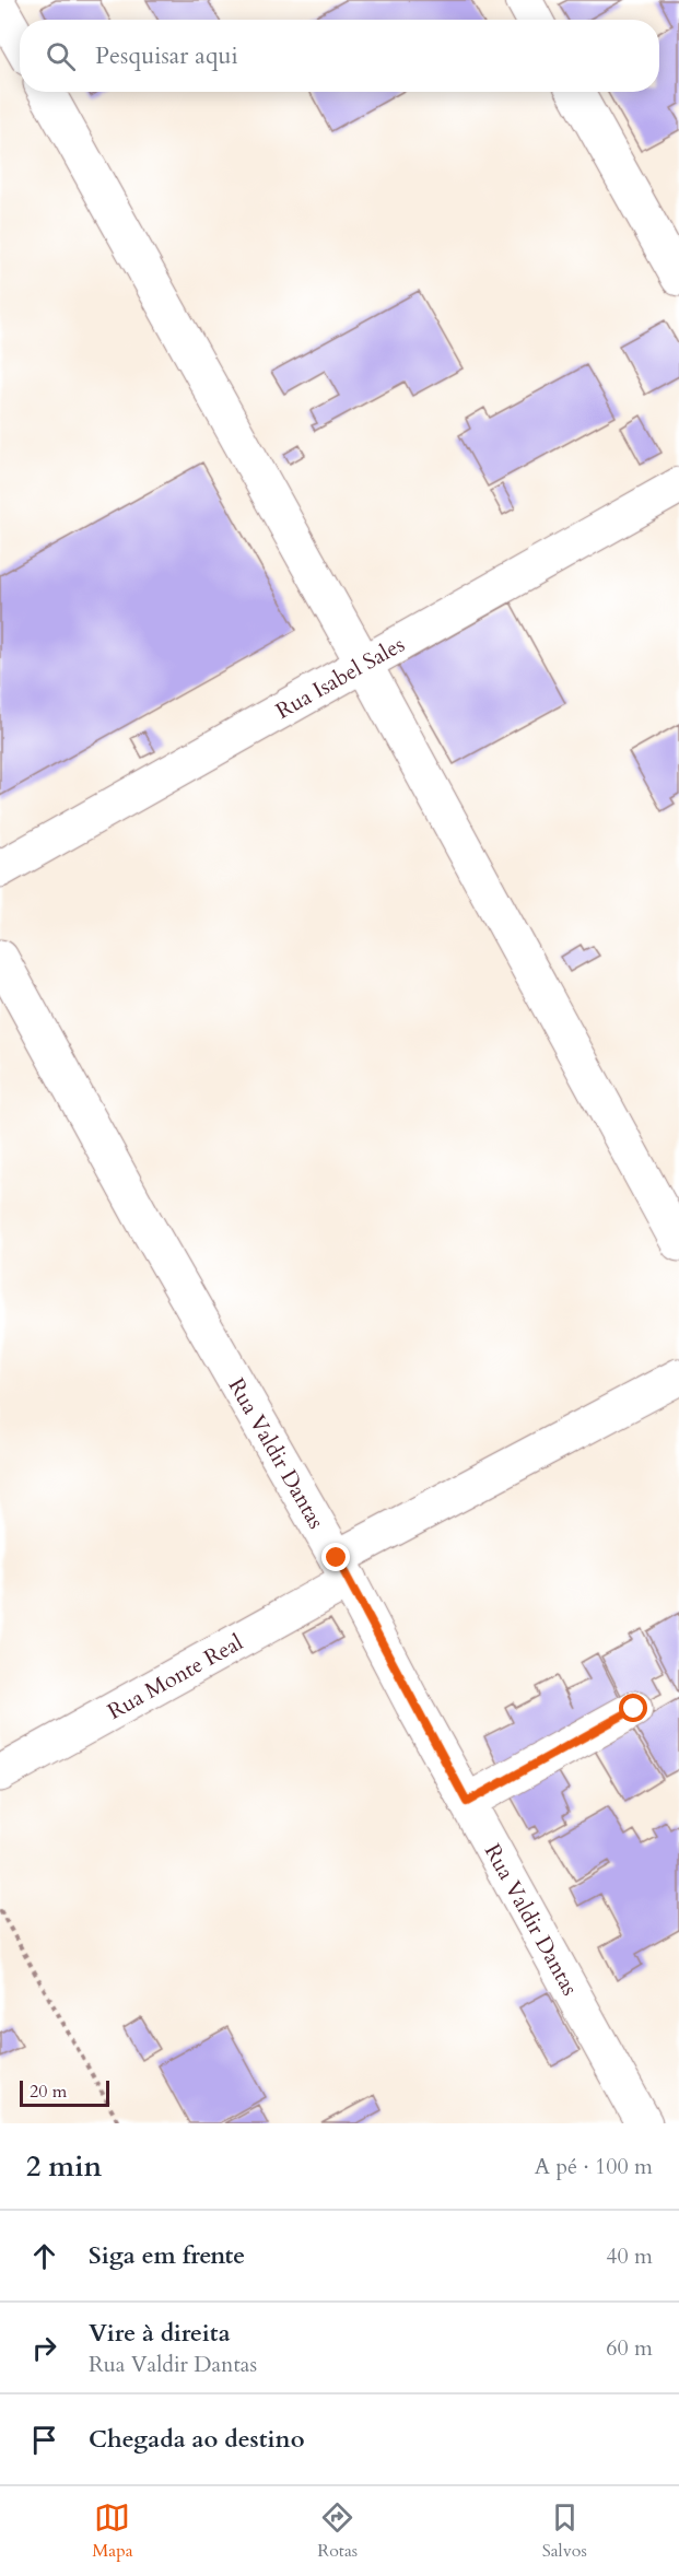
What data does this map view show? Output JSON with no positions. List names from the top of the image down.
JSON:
{
  "streets": {
    "street": ["Rua Isabel Sales", "Rua Valdir Dantas", "Rua Monte Real"]
  },
  "crossings": [
    ["Rua Valdir Dantas", "Rua Monte Real"]
  ],
  "scale_bar": "20 m",
  "page": {
    "search": "Pesquisar aqui",
    "scale": "20 m",
    "heading": ["2 min", "A pé · 100 m"],
    "list": [
      ["Siga em frente", "40 m"],
      ["Vire à direita", "Rua Valdir Dantas", "60 m"],
      "Chegada ao destino"
    ],
    "nav": ["Mapa", "Rotas", "Salvos"]
  }
}
